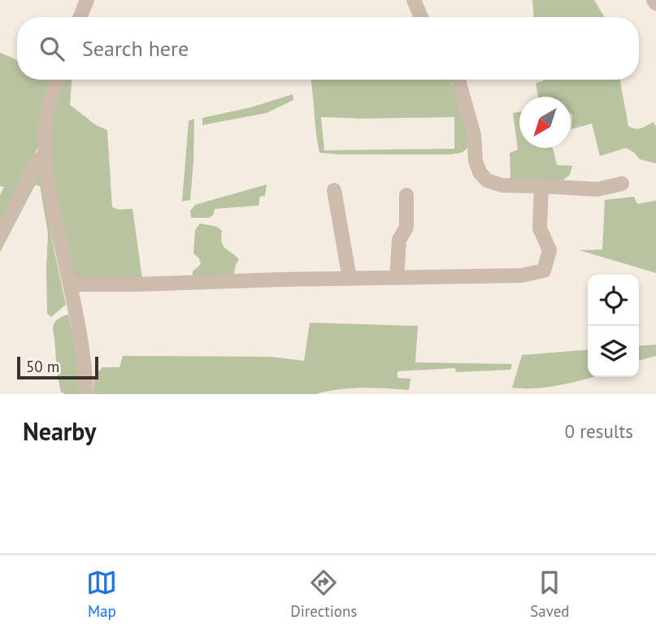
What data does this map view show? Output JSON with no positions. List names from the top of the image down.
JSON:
{
  "scale_bar": "50 m",
  "north": "bottom left",
  "page": {
    "search": "Search here",
    "scale": "50 m",
    "heading": ["Nearby", "0 results"],
    "nav": ["Map", "Directions", "Saved"]
  }
}
